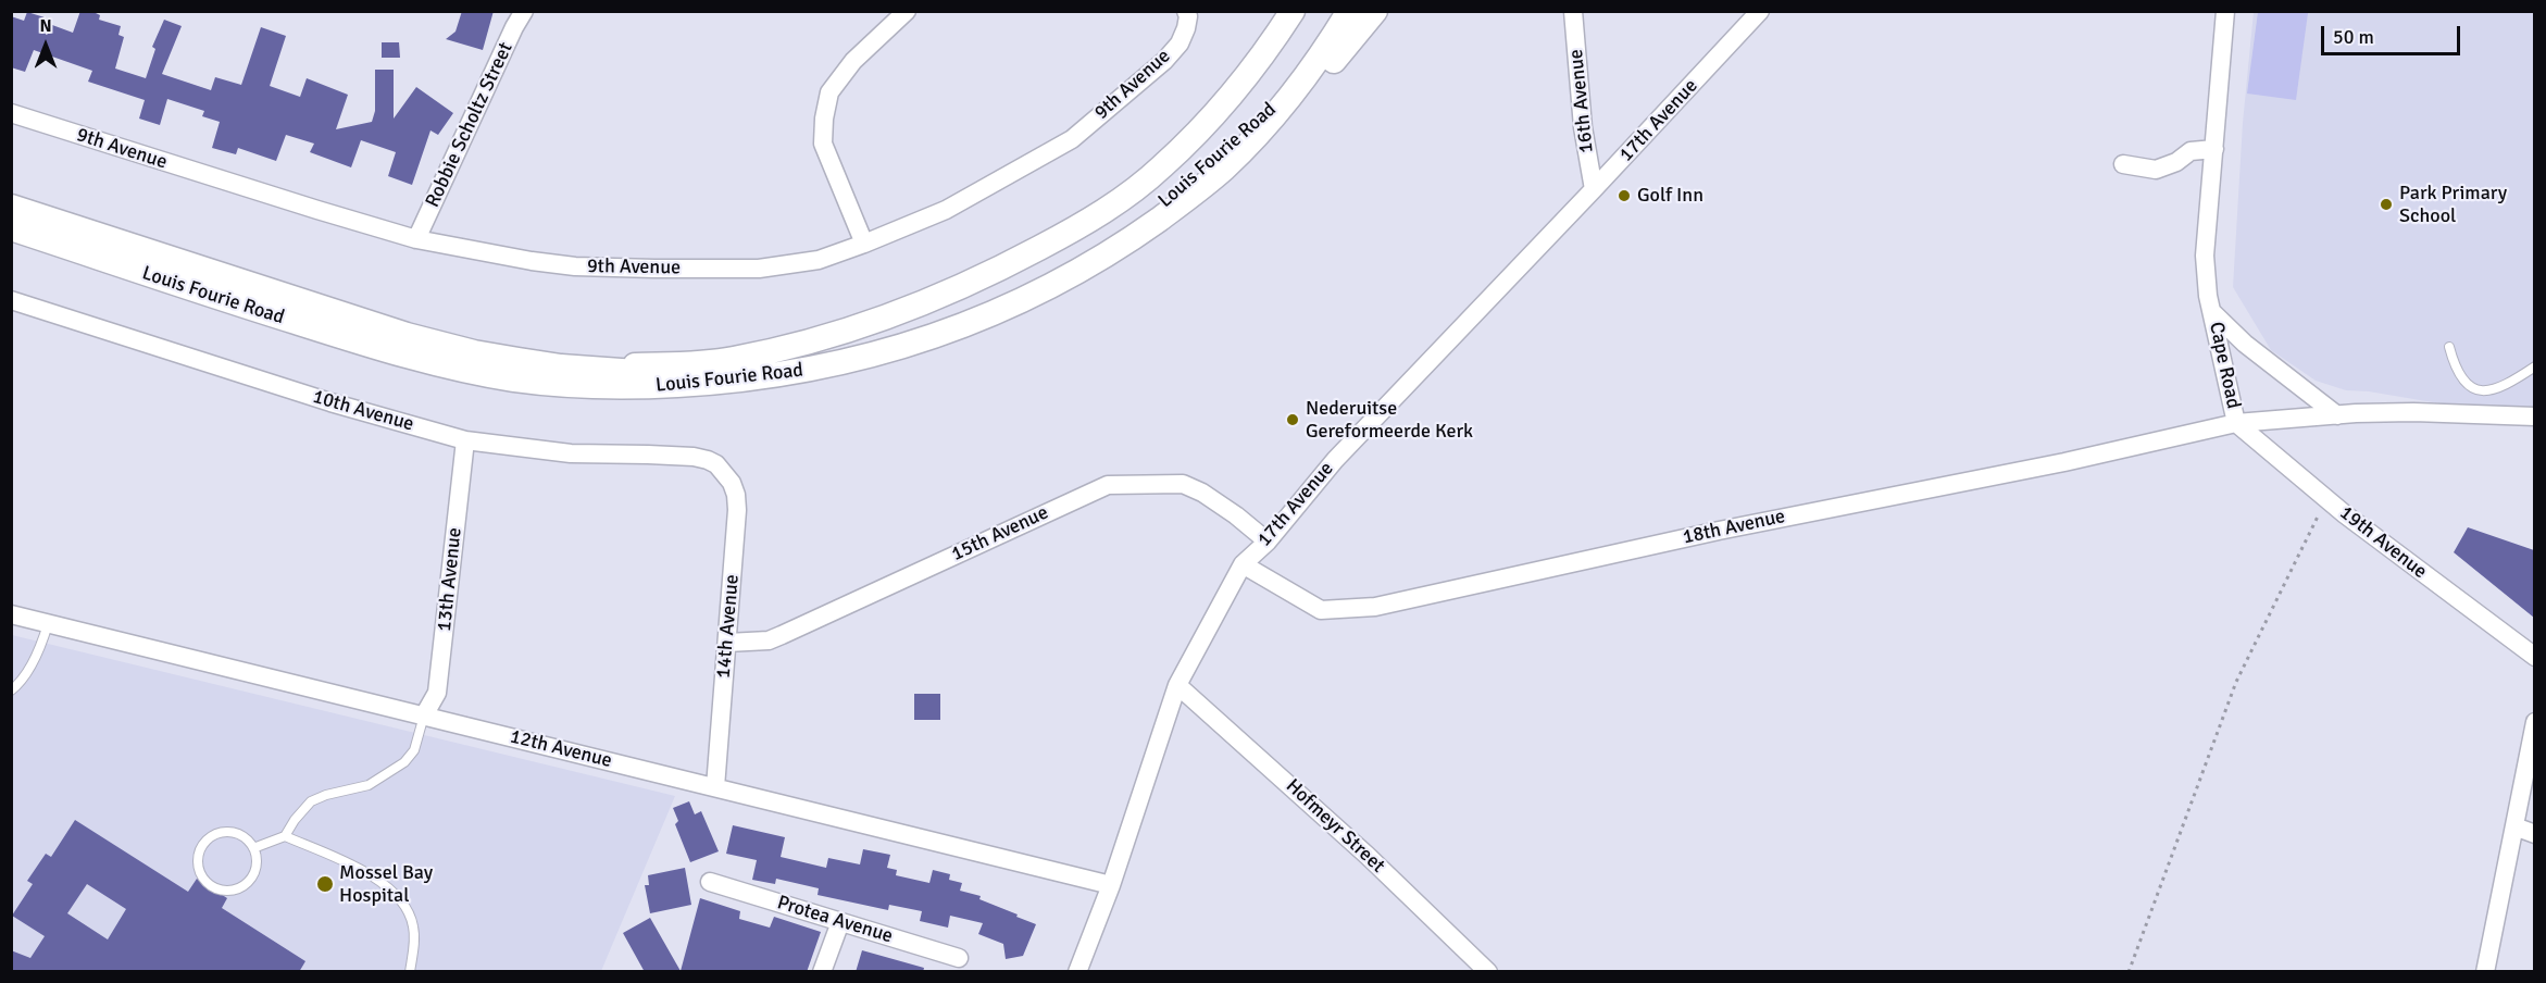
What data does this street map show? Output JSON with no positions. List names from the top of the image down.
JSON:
{
  "streets": {
    "main road": ["Louis Fourie Road"],
    "street": [
      "9th Avenue",
      "16th Avenue",
      "17th Avenue",
      "Robbie Scholtz Street",
      "Cape Road",
      "10th Avenue",
      "18th Avenue",
      "15th Avenue",
      "19th Avenue",
      "13th Avenue",
      "14th Avenue",
      "12th Avenue",
      "Hofmeyr Street",
      "Protea Avenue"
    ]
  },
  "crossings": [
    ["9th Avenue", "Robbie Scholtz Street"],
    ["16th Avenue", "17th Avenue"],
    ["17th Avenue", "18th Avenue"],
    ["17th Avenue", "15th Avenue"],
    ["17th Avenue", "12th Avenue"],
    ["17th Avenue", "Hofmeyr Street"],
    ["Cape Road", "18th Avenue"],
    ["Cape Road", "19th Avenue"],
    ["10th Avenue", "13th Avenue"],
    ["10th Avenue", "14th Avenue"],
    ["18th Avenue", "19th Avenue"],
    ["15th Avenue", "14th Avenue"],
    ["13th Avenue", "12th Avenue"],
    ["14th Avenue", "12th Avenue"]
  ],
  "places": [
    "Golf Inn",
    "Park Primary School",
    "Nederuitse Gereformeerde Kerk",
    "Mossel Bay Hospital"
  ],
  "scale_bar": "50 m",
  "north": "top"
}
